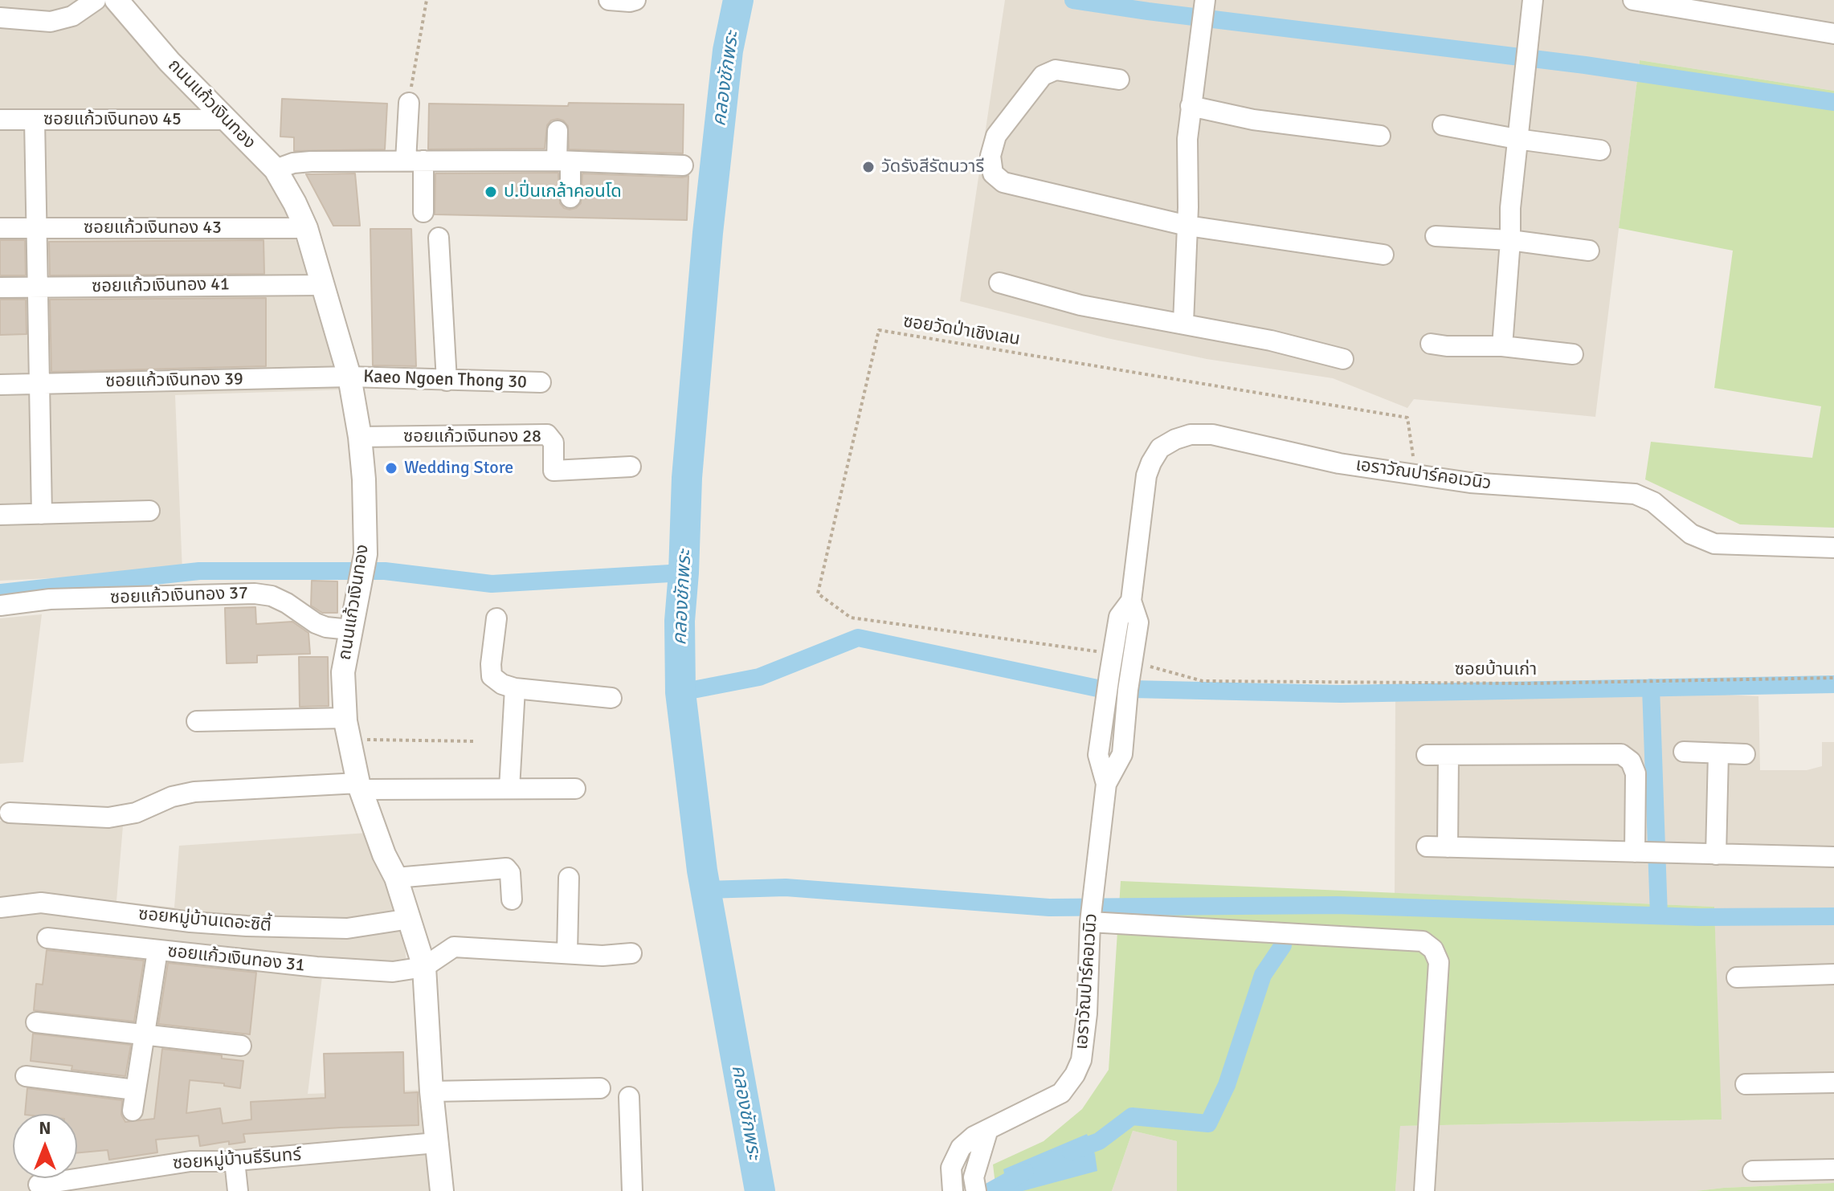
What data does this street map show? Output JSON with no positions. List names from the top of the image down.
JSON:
{
  "streets": {
    "street": [
      "ถนนแก้วเงินทอง",
      "ซอยแก้วเงินทอง 45",
      "ซอยแก้วเงินทอง 43",
      "ซอยแก้วเงินทอง 41",
      "Kaeo Ngoen Thong 30",
      "ซอยแก้วเงินทอง 39",
      "ซอยแก้วเงินทอง 28",
      "เอราวัณปาร์คอเวนิว",
      "ซอยแก้วเงินทอง 37",
      "ซอยหมู่บ้านเดอะซิตี้",
      "ซอยแก้วเงินทอง 31",
      "ซอยหมู่บ้านธีรินทร์"
    ],
    "path": ["ซอยวัดป่าเชิงเลน", "ซอยบ้านเก่า"]
  },
  "crossings": [
    ["ถนนแก้วเงินทอง", "ซอยแก้วเงินทอง 45"],
    ["ถนนแก้วเงินทอง", "ซอยแก้วเงินทอง 43"],
    ["ถนนแก้วเงินทอง", "ซอยแก้วเงินทอง 41"],
    ["ถนนแก้วเงินทอง", "Kaeo Ngoen Thong 30"],
    ["ถนนแก้วเงินทอง", "ซอยแก้วเงินทอง 39"],
    ["ถนนแก้วเงินทอง", "ซอยแก้วเงินทอง 28"],
    ["ถนนแก้วเงินทอง", "ซอยแก้วเงินทอง 37"],
    ["ถนนแก้วเงินทอง", "ซอยหมู่บ้านเดอะซิตี้"],
    ["ถนนแก้วเงินทอง", "ซอยแก้วเงินทอง 31"],
    ["ถนนแก้วเงินทอง", "ซอยหมู่บ้านธีรินทร์"],
    ["ซอยวัดป่าเชิงเลน", "เอราวัณปาร์คอเวนิว"],
    ["Kaeo Ngoen Thong 30", "ซอยแก้วเงินทอง 39"]
  ],
  "water": ["คลองชักพระ"],
  "places": ["วัดรังสีรัตนวารี", "ป.ปิ่นเกล้าคอนโด", "Wedding Store"],
  "north": "top"
}
